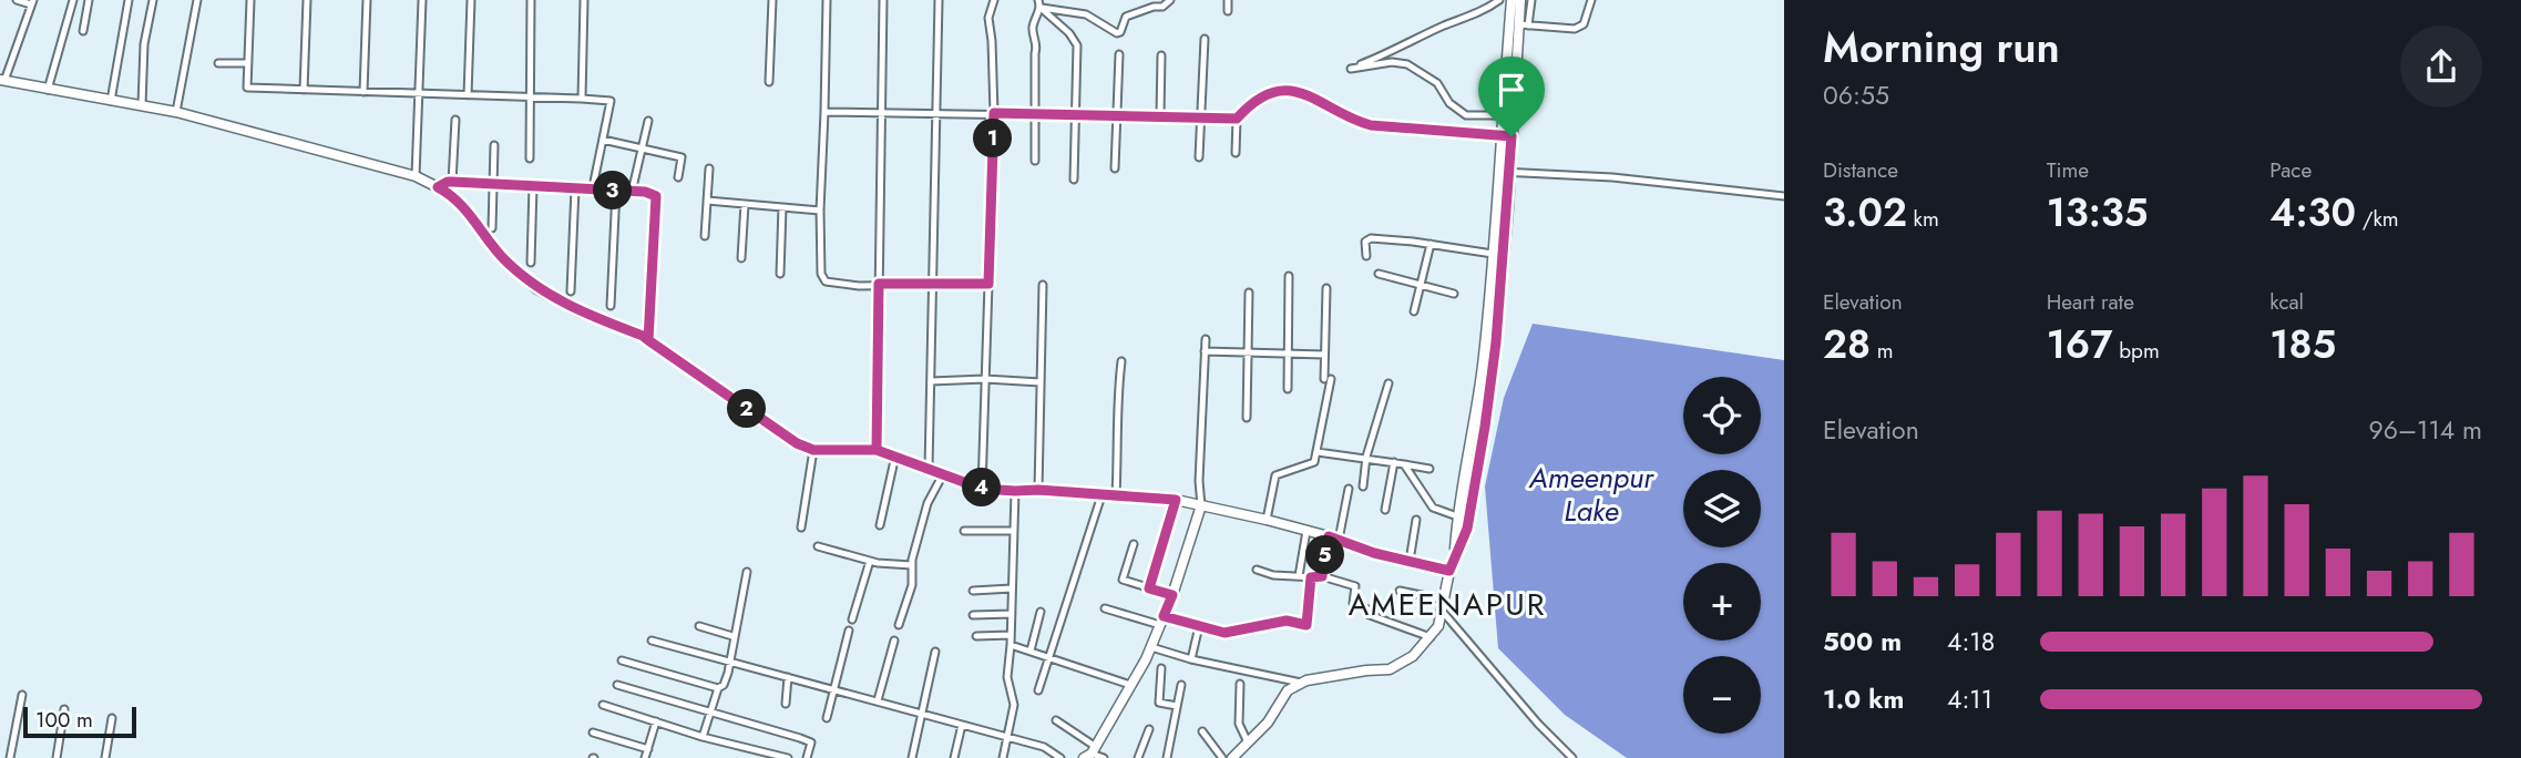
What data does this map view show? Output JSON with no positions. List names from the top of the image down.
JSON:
{
  "districts": ["AMEENAPUR"],
  "water": ["Ameenpur Lake"],
  "scale_bar": "100 m",
  "page": {
    "heading": ["Morning run", "06:55"],
    "pins": [
      "1",
      "3",
      "2",
      "4",
      "5"
    ],
    "stats": [
      ["Distance", "3.02 km"],
      ["Time", "13:35"],
      ["Pace", "4:30 /km"],
      ["Elevation", "28 m"],
      ["Heart rate", "167 bpm"],
      ["kcal", "185"]
    ],
    "map_buttons": ["+", "−"],
    "chart": ["Elevation", "96–114 m"],
    "list": [
      {
        "name": "500 m",
        "note": "4:18"
      },
      {
        "name": "1.0 km",
        "note": "4:11"
      }
    ],
    "scale": "100 m"
  }
}
